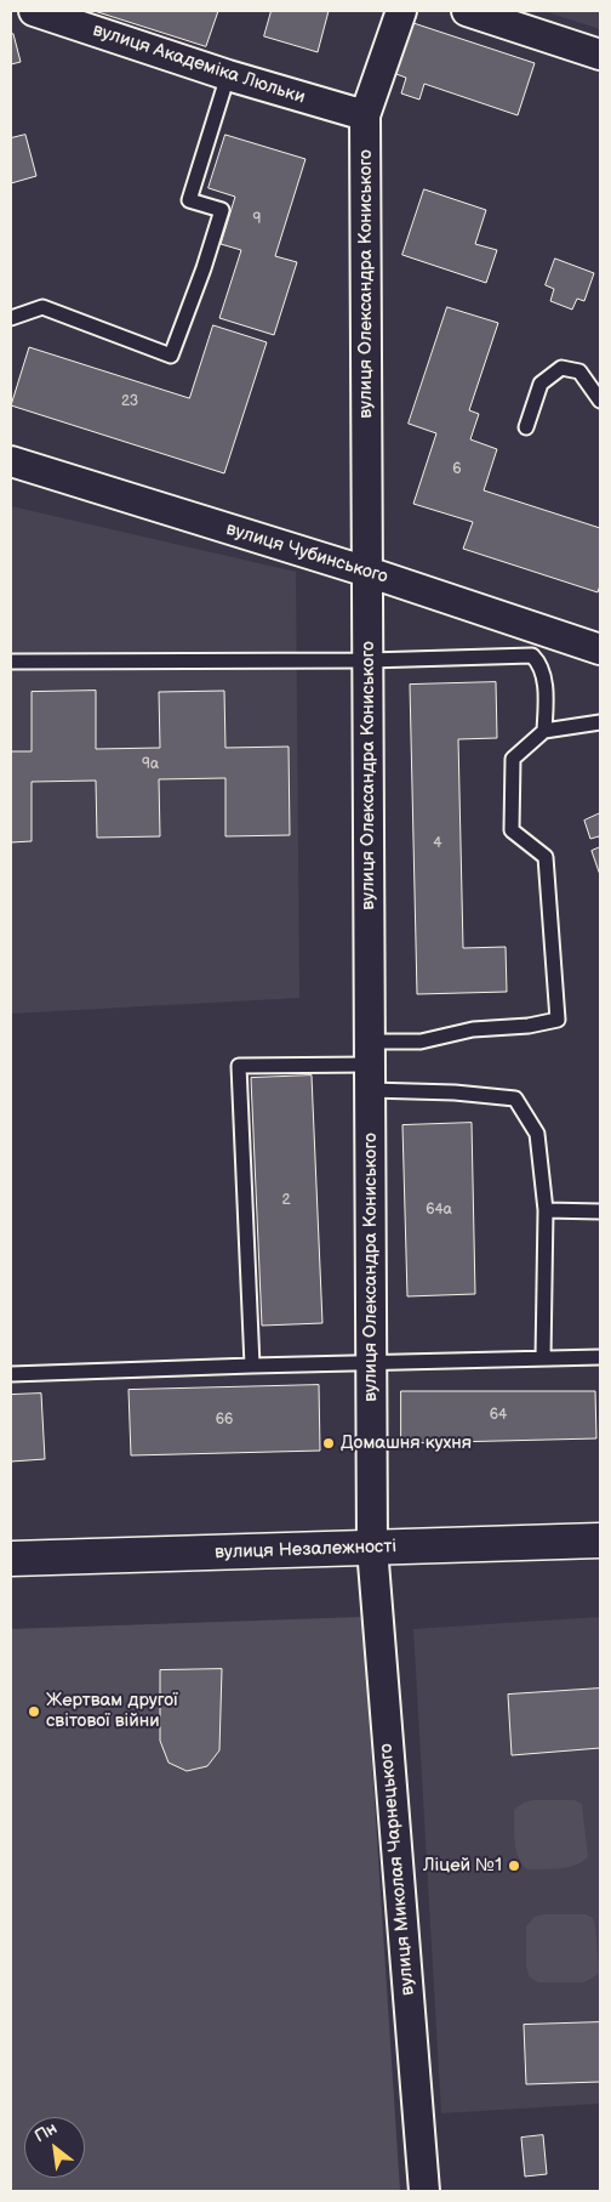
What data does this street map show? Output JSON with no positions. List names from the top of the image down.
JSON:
{
  "streets": {
    "main road": ["вулиця Незалежності"],
    "street": [
      "вулиця Академіка Люльки",
      "вулиця Олександра Кониського",
      "вулиця Чубинського",
      "вулиця Миколая Чарнецького"
    ]
  },
  "crossings": [
    ["вулиця Академіка Люльки", "вулиця Олександра Кониського"],
    ["вулиця Олександра Кониського", "вулиця Чубинського"],
    ["вулиця Олександра Кониського", "вулиця Незалежності"],
    ["вулиця Олександра Кониського", "вулиця Миколая Чарнецького"],
    ["вулиця Незалежності", "вулиця Миколая Чарнецького"]
  ],
  "places": ["Домашня кухня", "Жертвам другої світової війни", "Ліцей №1"],
  "house_numbers": [
    "9",
    "23",
    "6",
    "9а",
    "4",
    "2",
    "64а",
    "64",
    "66"
  ],
  "north": "top left"
}
